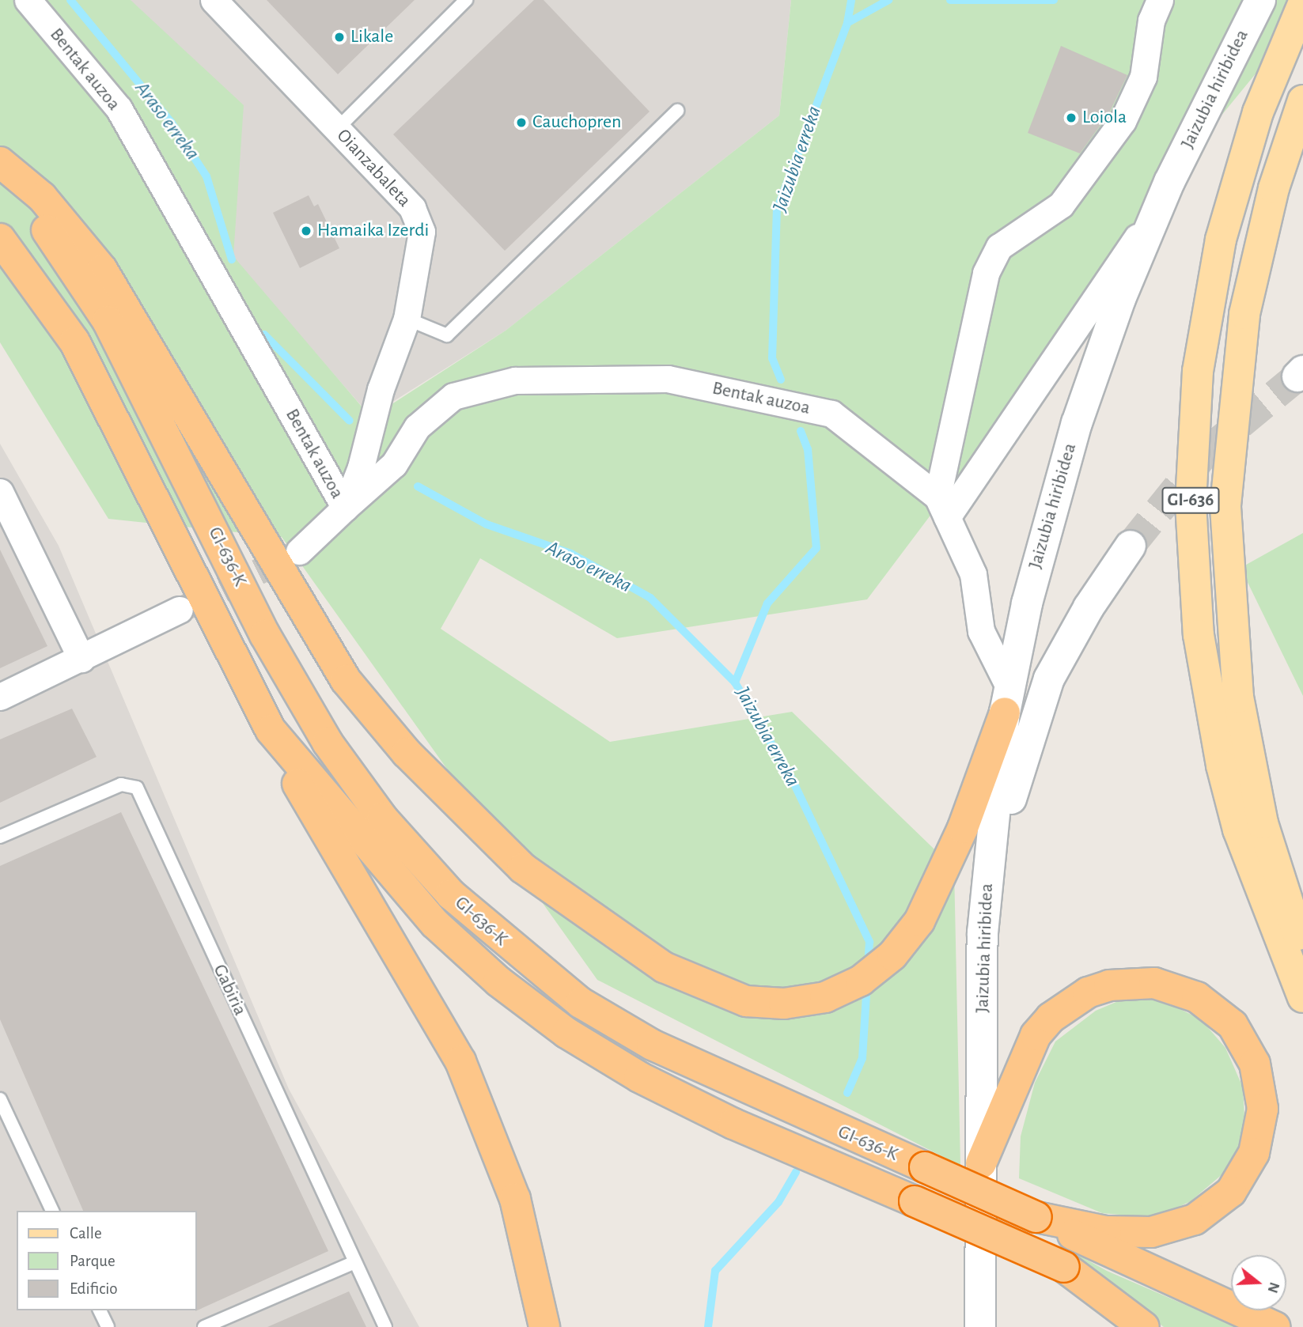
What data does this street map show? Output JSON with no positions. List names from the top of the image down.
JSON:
{
  "streets": {
    "highway": ["GI-636-K"],
    "main road": ["Jaizubia hiribidea", "GI-636"],
    "street": ["Bentak auzoa", "Oianzabaleta"],
    "lane": ["Gabiria"]
  },
  "crossings": [
    ["Bentak auzoa", "Oianzabaleta"]
  ],
  "water": ["Araso erreka", "Jaizubia erreka"],
  "places": [
    "Likale",
    "Loiola",
    "Cauchopren",
    "Hamaika Izerdi"
  ],
  "legend": ["Calle", "Parque", "Edificio"],
  "north": "right"
}
